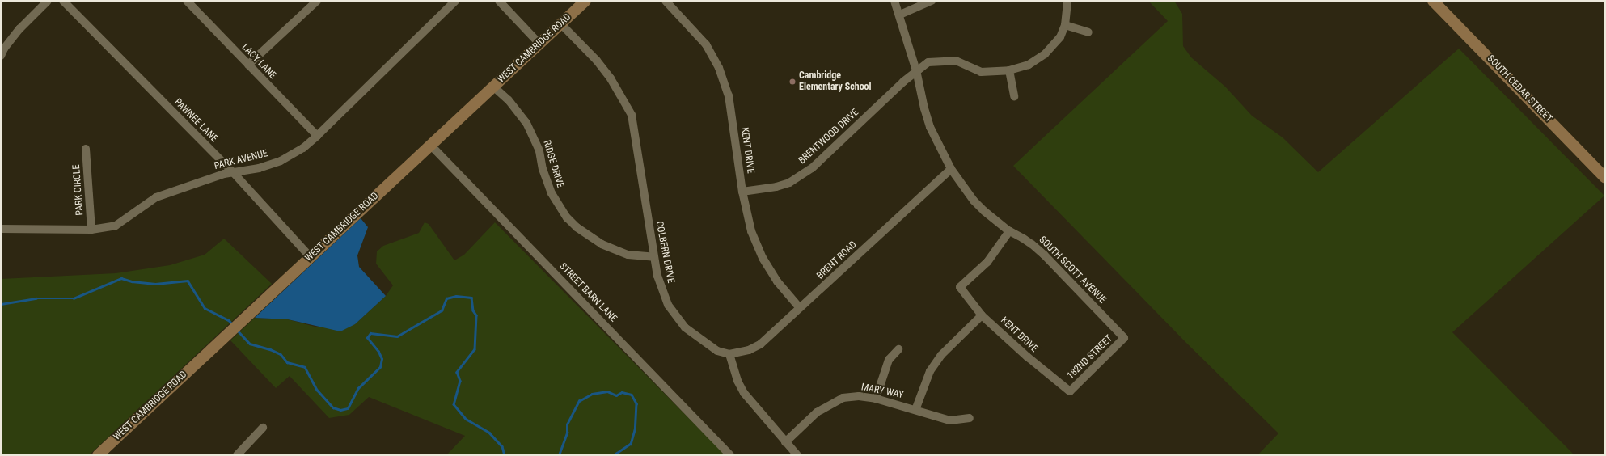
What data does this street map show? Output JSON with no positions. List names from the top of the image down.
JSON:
{
  "streets": {
    "street": [
      "WEST CAMBRIDGE ROAD",
      "LACY LANE",
      "SOUTH CEDAR STREET",
      "PAWNEE LANE",
      "BRENTWOOD DRIVE",
      "KENT DRIVE",
      "PARK AVENUE",
      "RIDGE DRIVE",
      "PARK CIRCLE",
      "COLBERN DRIVE",
      "BRENT ROAD",
      "SOUTH SCOTT AVENUE",
      "STREET BARN LANE",
      "182ND STREET",
      "MARY WAY"
    ]
  },
  "crossings": [
    ["WEST CAMBRIDGE ROAD", "PAWNEE LANE"],
    ["WEST CAMBRIDGE ROAD", "RIDGE DRIVE"],
    ["WEST CAMBRIDGE ROAD", "COLBERN DRIVE"],
    ["WEST CAMBRIDGE ROAD", "STREET BARN LANE"],
    ["LACY LANE", "PARK AVENUE"],
    ["PAWNEE LANE", "PARK AVENUE"],
    ["BRENTWOOD DRIVE", "KENT DRIVE"],
    ["BRENTWOOD DRIVE", "SOUTH SCOTT AVENUE"],
    ["KENT DRIVE", "BRENT ROAD"],
    ["KENT DRIVE", "SOUTH SCOTT AVENUE"],
    ["KENT DRIVE", "182ND STREET"],
    ["PARK AVENUE", "PARK CIRCLE"],
    ["RIDGE DRIVE", "COLBERN DRIVE"],
    ["COLBERN DRIVE", "BRENT ROAD"],
    ["BRENT ROAD", "SOUTH SCOTT AVENUE"],
    ["SOUTH SCOTT AVENUE", "182ND STREET"]
  ],
  "places": ["Cambridge Elementary School"]
}
